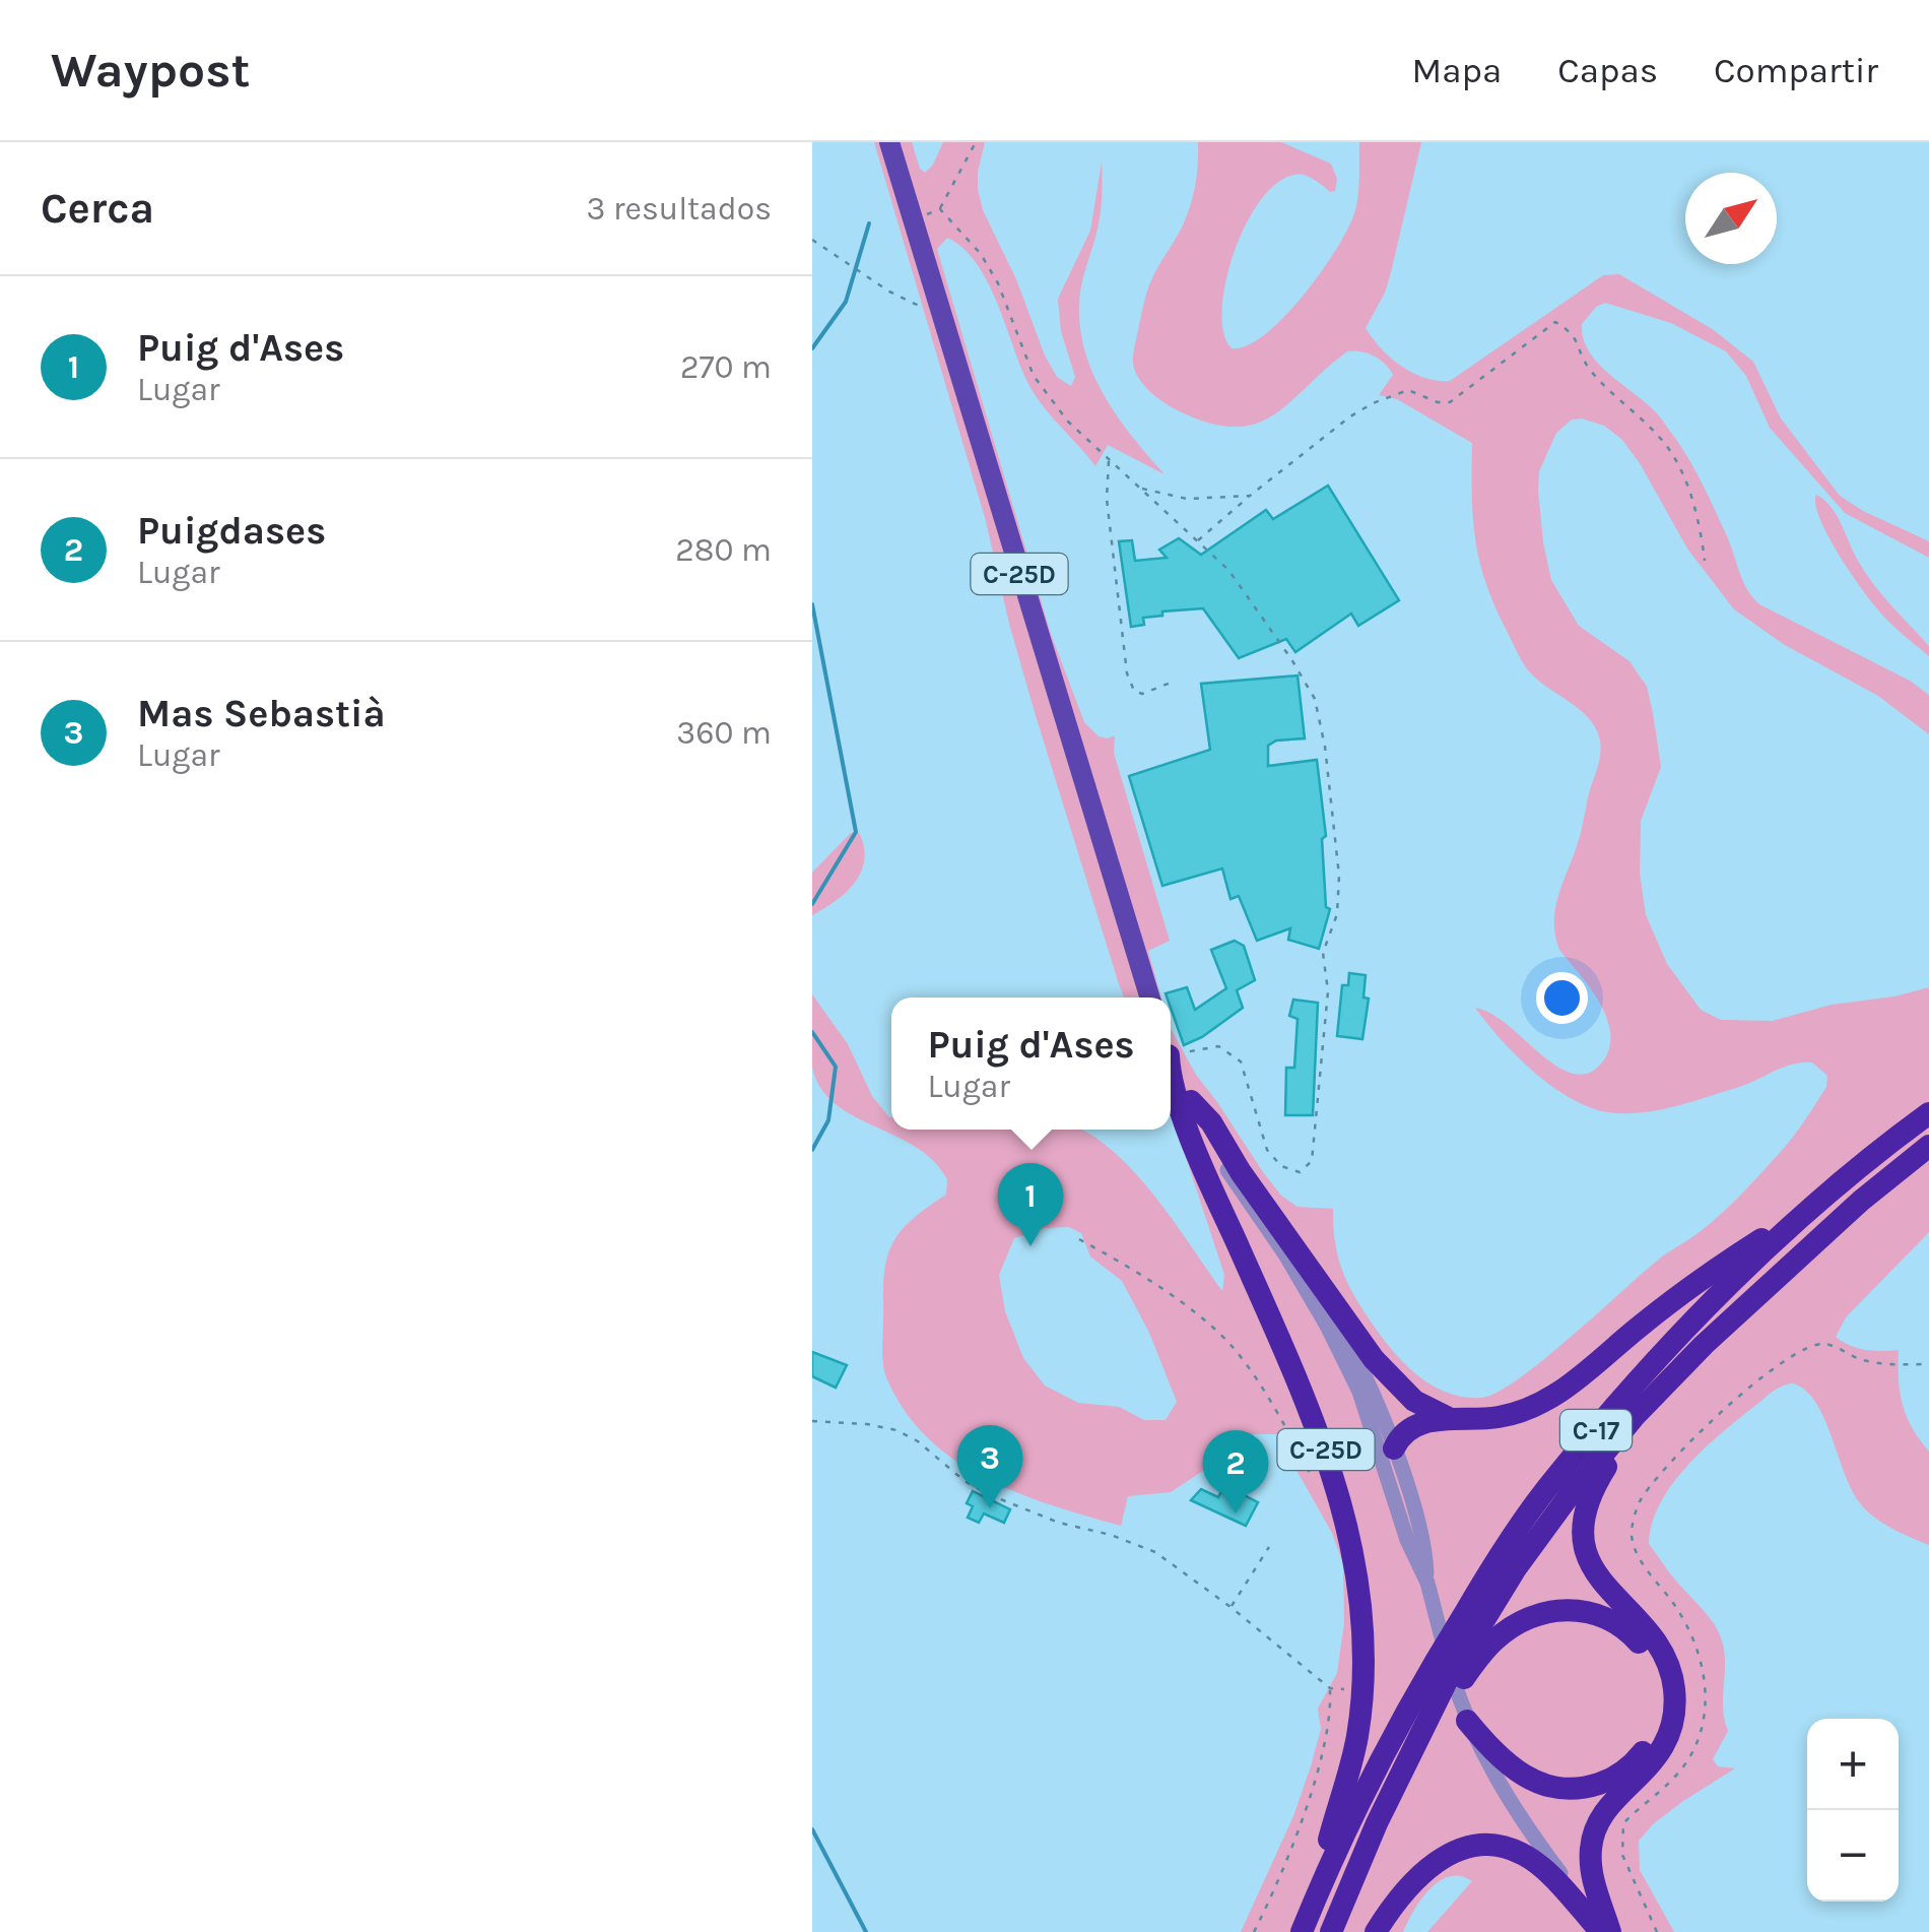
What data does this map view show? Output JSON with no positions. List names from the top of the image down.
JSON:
{
  "streets": {
    "highway": ["C-25D", "C-17"]
  },
  "crossings": [
    ["C-25D", "C-17"]
  ],
  "north": "top right",
  "page": {
    "header": "Waypost",
    "nav": ["Mapa", "Capas", "Compartir"],
    "heading": ["Cerca", "3 resultados"],
    "list": [
      {
        "mark": "1",
        "name": "Puig d'Ases",
        "note": "Lugar",
        "value": "270 m"
      },
      {
        "mark": "2",
        "name": "Puigdases",
        "note": "Lugar",
        "value": "280 m"
      },
      {
        "mark": "3",
        "name": "Mas Sebastià",
        "note": "Lugar",
        "value": "360 m"
      }
    ],
    "popup": ["Puig d'Ases", "Lugar"],
    "pins": ["1", "3", "2"],
    "map_buttons": ["+", "−"]
  }
}
